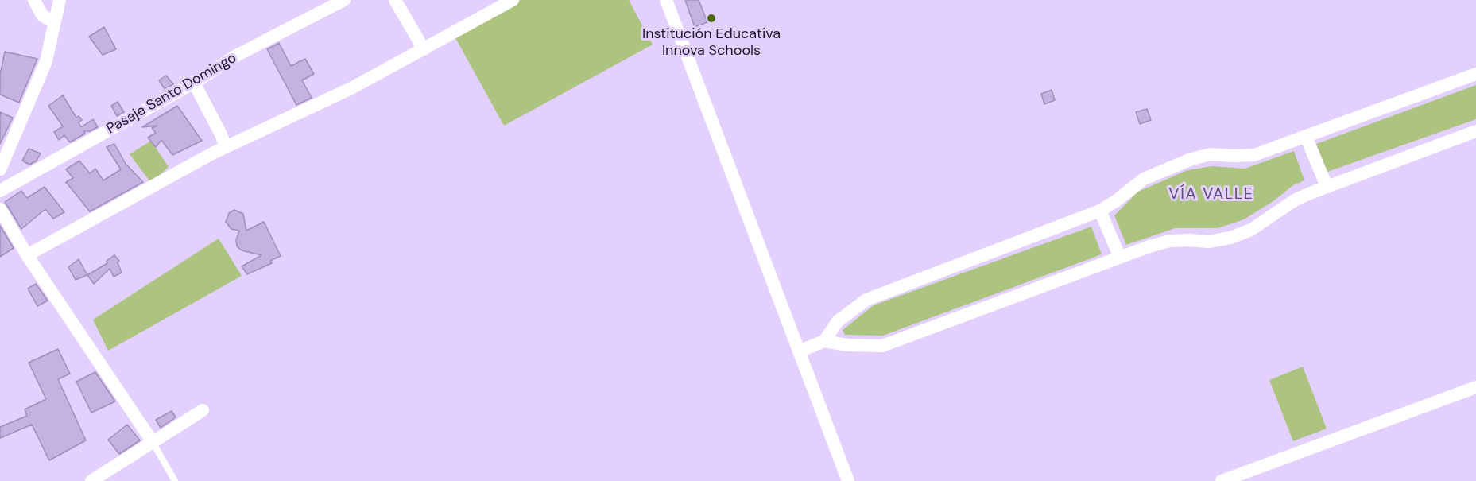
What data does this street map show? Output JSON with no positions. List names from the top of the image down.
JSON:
{
  "streets": {
    "street": ["Pasaje Santo Domingo"]
  },
  "districts": ["VÍA VALLE"],
  "places": ["Institución Educativa Innova Schools"]
}
